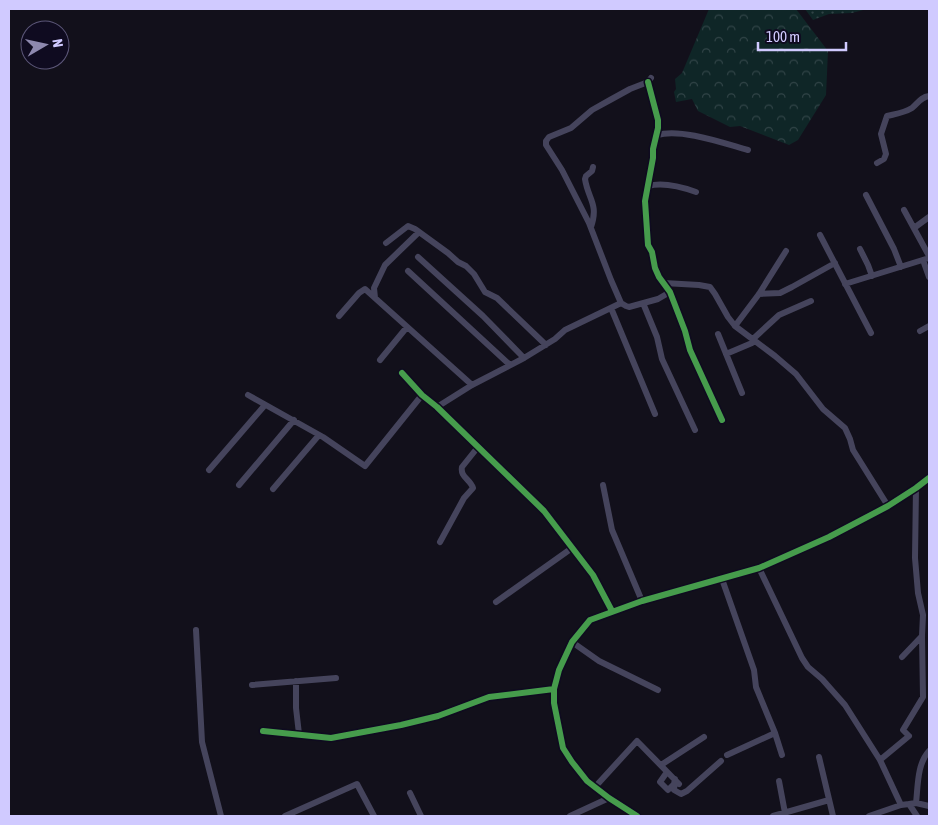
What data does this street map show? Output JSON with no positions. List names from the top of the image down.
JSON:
{
  "scale_bar": "100 m",
  "north": "right"
}
